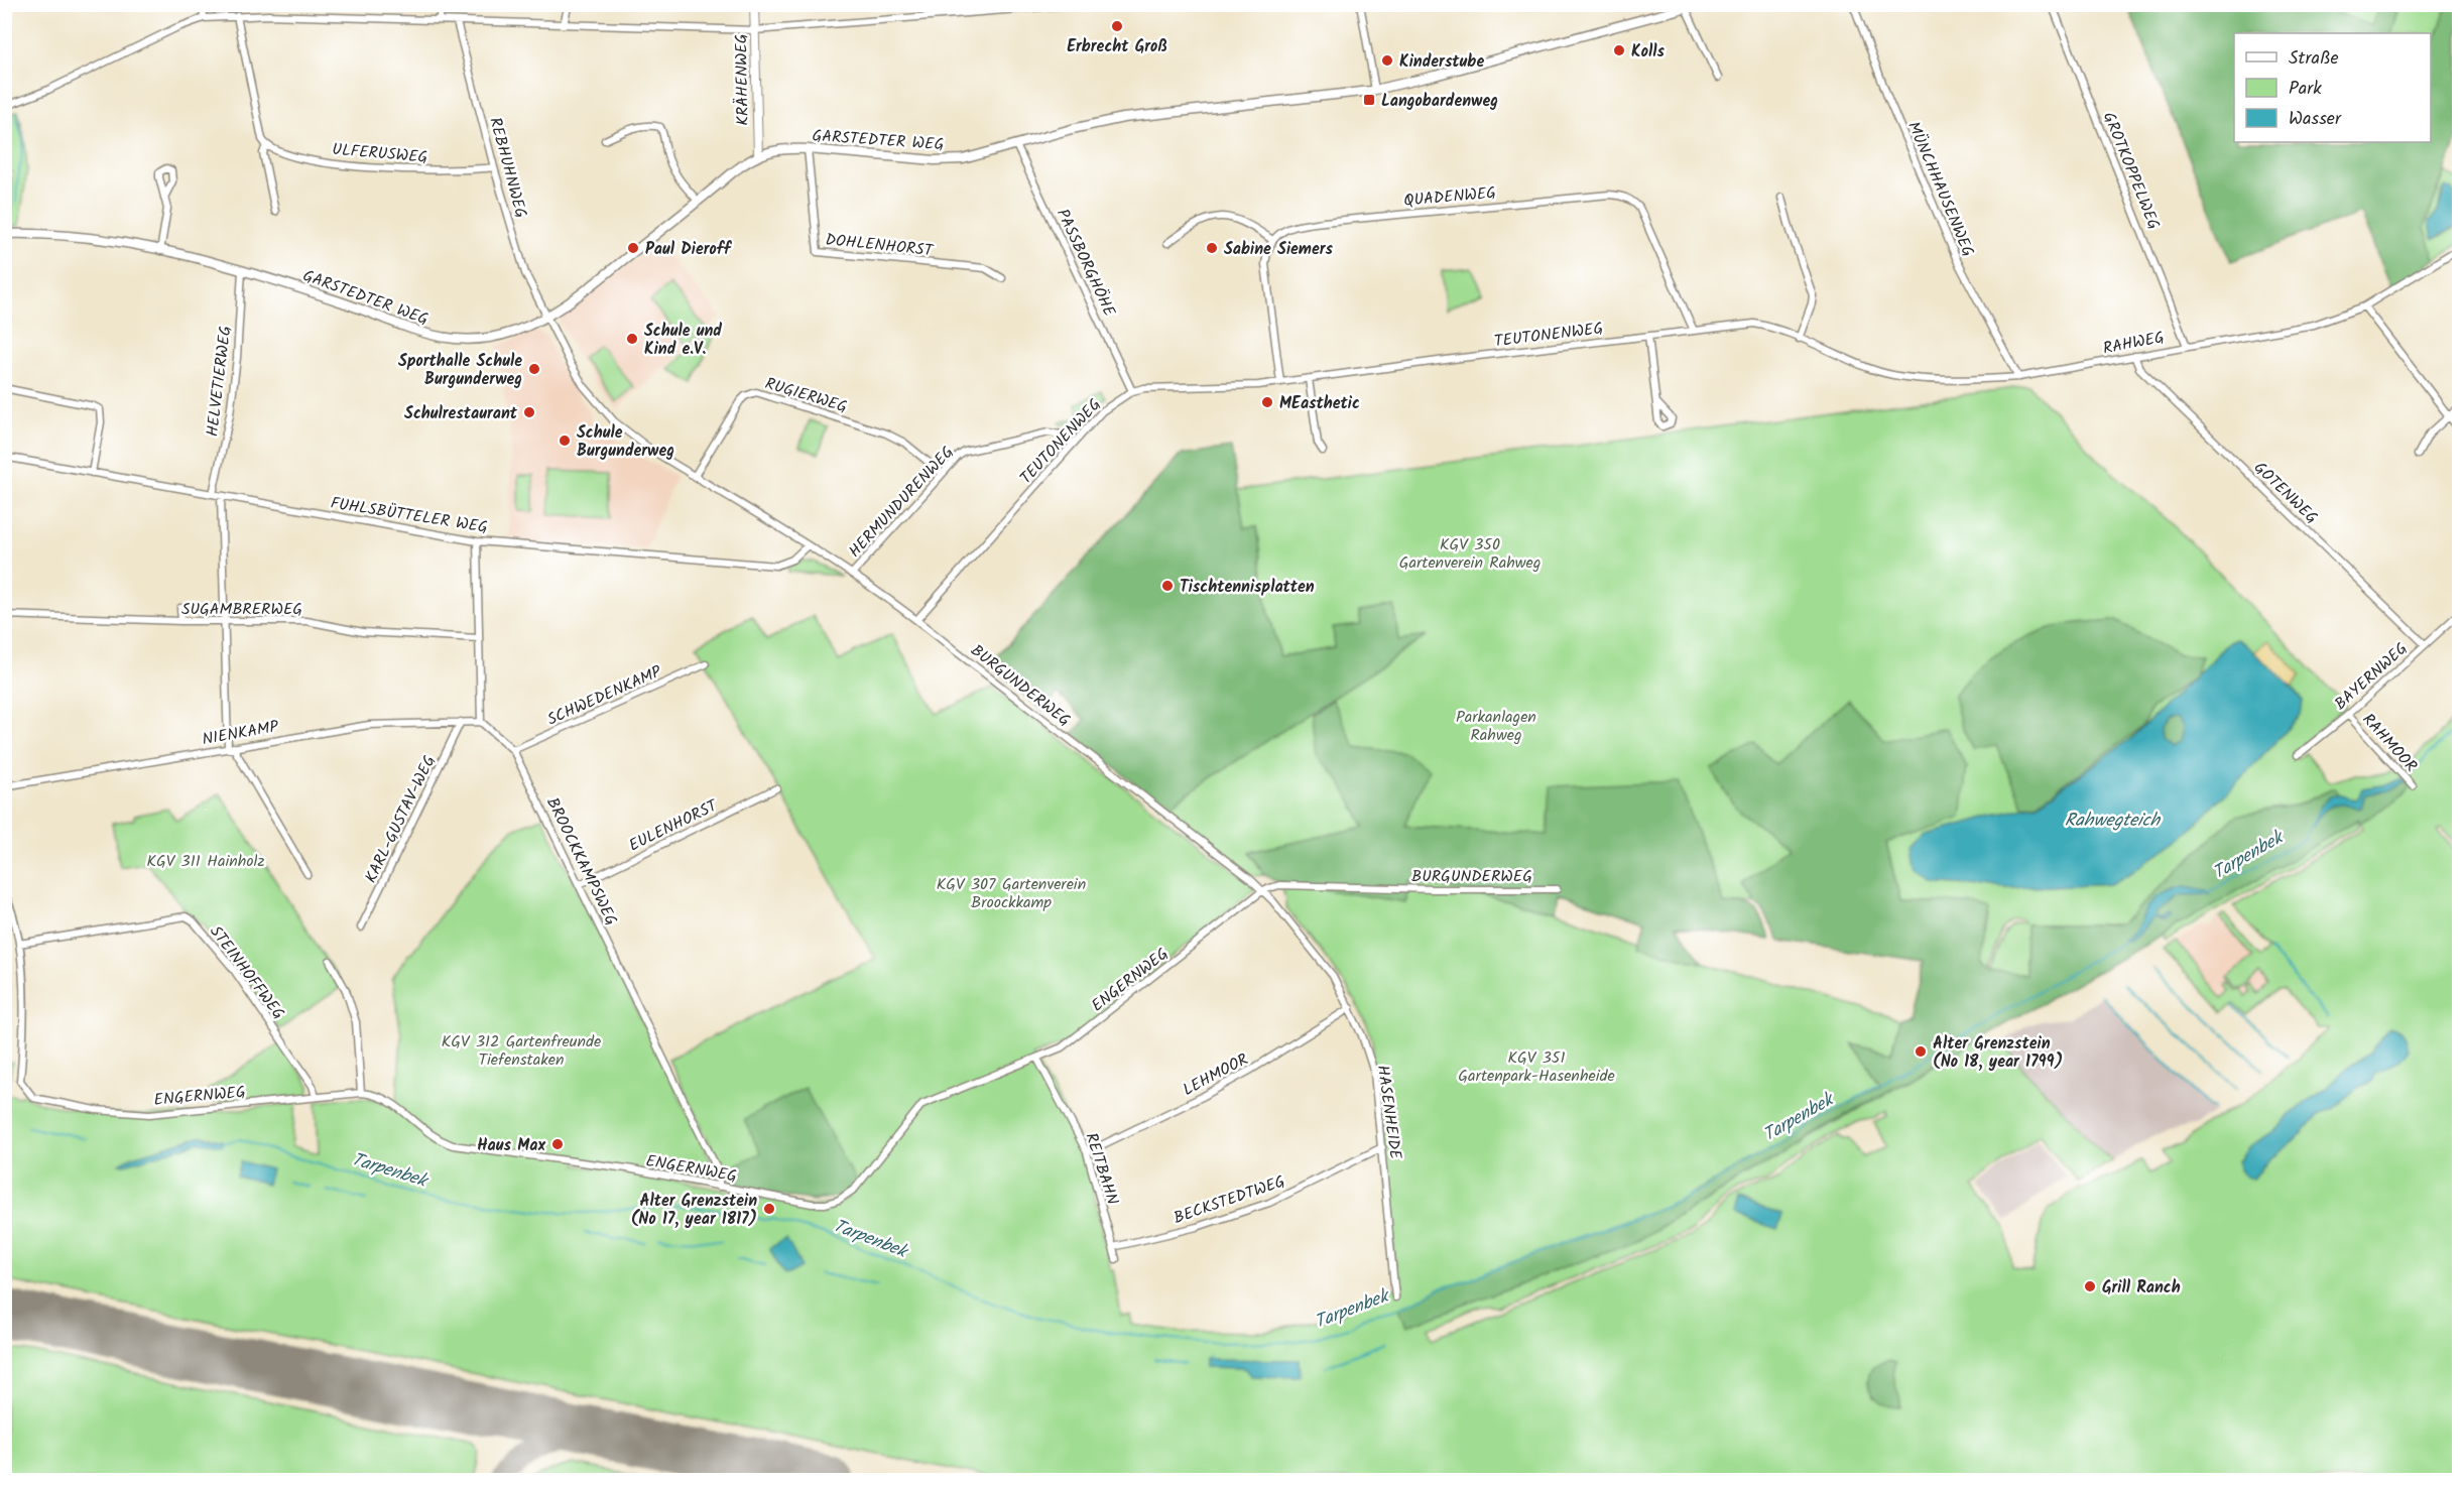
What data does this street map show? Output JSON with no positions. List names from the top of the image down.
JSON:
{
  "streets": {
    "main road": ["GARSTEDTER WEG"],
    "street": [
      "KRÄHENWEG",
      "ULFERUSWEG",
      "REBHUHNWEG",
      "GROTKOPPELWEG",
      "MÜNCHHAUSENWEG",
      "QUADENWEG",
      "DOHLENHORST",
      "PASSBORGHÖHE",
      "TEUTONENWEG",
      "RAHWEG",
      "HELVETIERWEG",
      "RUGIERWEG",
      "GOTENWEG",
      "HERMUNDURENWEG",
      "FUHLSBÜTTELER WEG",
      "SUGAMBRERWEG",
      "BAYERNWEG",
      "BURGUNDERWEG",
      "SCHWEDENKAMP",
      "NIENKAMP",
      "RAHMOOR",
      "KARL-GUSTAV-WEG",
      "EULENHORST",
      "BROOCKKAMPSWEG",
      "STEINHOFFWEG",
      "ENGERNWEG",
      "LEHMOOR",
      "HASENHEIDE",
      "REITBAHN",
      "BECKSTEDTWEG"
    ]
  },
  "crossings": [
    ["KRÄHENWEG", "GARSTEDTER WEG"],
    ["GARSTEDTER WEG", "REBHUHNWEG"],
    ["GARSTEDTER WEG", "DOHLENHORST"],
    ["GARSTEDTER WEG", "PASSBORGHÖHE"],
    ["GARSTEDTER WEG", "HELVETIERWEG"],
    ["GARSTEDTER WEG", "BURGUNDERWEG"],
    ["ULFERUSWEG", "REBHUHNWEG"],
    ["REBHUHNWEG", "BURGUNDERWEG"],
    ["GROTKOPPELWEG", "RAHWEG"],
    ["MÜNCHHAUSENWEG", "RAHWEG"],
    ["QUADENWEG", "TEUTONENWEG"],
    ["PASSBORGHÖHE", "TEUTONENWEG"],
    ["TEUTONENWEG", "RAHWEG"],
    ["TEUTONENWEG", "HERMUNDURENWEG"],
    ["TEUTONENWEG", "BURGUNDERWEG"],
    ["RAHWEG", "GOTENWEG"],
    ["HELVETIERWEG", "FUHLSBÜTTELER WEG"],
    ["RUGIERWEG", "HERMUNDURENWEG"],
    ["RUGIERWEG", "BURGUNDERWEG"],
    ["GOTENWEG", "BAYERNWEG"],
    ["HERMUNDURENWEG", "BURGUNDERWEG"],
    ["FUHLSBÜTTELER WEG", "BURGUNDERWEG"],
    ["BAYERNWEG", "RAHMOOR"],
    ["BURGUNDERWEG", "ENGERNWEG"],
    ["BURGUNDERWEG", "HASENHEIDE"],
    ["SCHWEDENKAMP", "BROOCKKAMPSWEG"],
    ["NIENKAMP", "KARL-GUSTAV-WEG"],
    ["NIENKAMP", "BROOCKKAMPSWEG"],
    ["EULENHORST", "BROOCKKAMPSWEG"],
    ["BROOCKKAMPSWEG", "ENGERNWEG"],
    ["STEINHOFFWEG", "ENGERNWEG"],
    ["ENGERNWEG", "HASENHEIDE"],
    ["ENGERNWEG", "REITBAHN"],
    ["LEHMOOR", "HASENHEIDE"],
    ["LEHMOOR", "REITBAHN"],
    ["HASENHEIDE", "BECKSTEDTWEG"],
    ["REITBAHN", "BECKSTEDTWEG"]
  ],
  "water": ["Rahwegteich", "Tarpenbek"],
  "parks": [
    "KGV 350 Gartenverein Rahweg",
    "Parkanlagen Rahweg",
    "KGV 311 Hainholz",
    "KGV 307 Gartenverein Broockkamp",
    "KGV 312 Gartenfreunde Tiefenstaken",
    "KGV 351 Gartenpark-Hasenheide"
  ],
  "places": {
    "other": [
      "Erbrecht Groß",
      "Kolls",
      "Kinderstube",
      "Paul Dieroff",
      "Sabine Siemers",
      "Schule und Kind e.V.",
      "Sporthalle Schule Burgunderweg",
      "MEasthetic",
      "Schulrestaurant",
      "Schule Burgunderweg",
      "Tischtennisplatten",
      "Alter Grenzstein (No 18, year 1799)",
      "Haus Max",
      "Alter Grenzstein (No 17, year 1817)",
      "Grill Ranch"
    ],
    "transit": ["Langobardenweg"]
  },
  "legend": ["Straße", "Park", "Wasser"]
}
